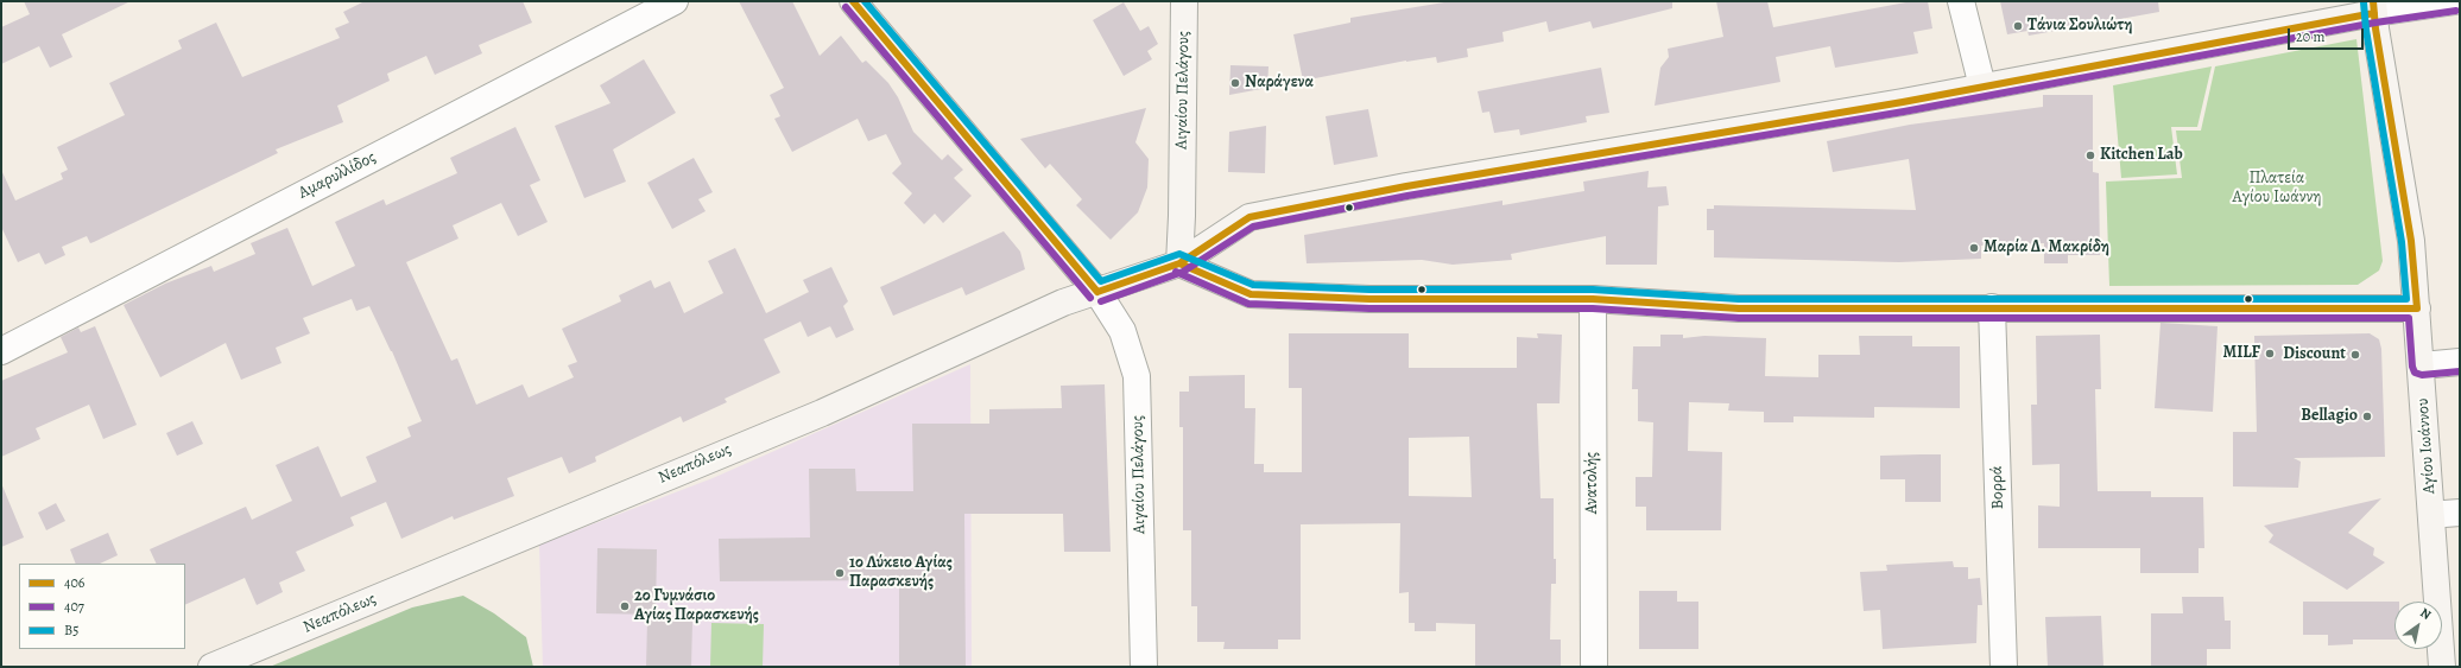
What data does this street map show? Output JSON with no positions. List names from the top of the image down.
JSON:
{
  "streets": {
    "street": [
      "Αιγαίου Πελάγους",
      "Αμαρυλλίδος",
      "Αγίου Ιωάννου",
      "Νεαπόλεως",
      "Ανατολής",
      "Βορρά"
    ]
  },
  "crossings": [
    ["Αιγαίου Πελάγους", "Νεαπόλεως"],
    ["Αγίου Ιωάννου", "Νεαπόλεως"]
  ],
  "parks": ["Πλατεία Αγίου Ιωάννη"],
  "places": [
    "Τάνια Σουλιώτη",
    "Ναράγενα",
    "Kitchen Lab",
    "Μαρία Δ. Μακρίδη",
    "MILF",
    "Discount",
    "Bellagio",
    "1ο Λύκειο Αγίας Παρασκευής",
    "2ο Γυμνάσιο Αγίας Παρασκευής"
  ],
  "lines": ["transit line 406", "transit line Β5", "transit line 407"],
  "legend": ["406", "407", "Β5"],
  "scale_bar": "20 m",
  "north": "top right"
}
